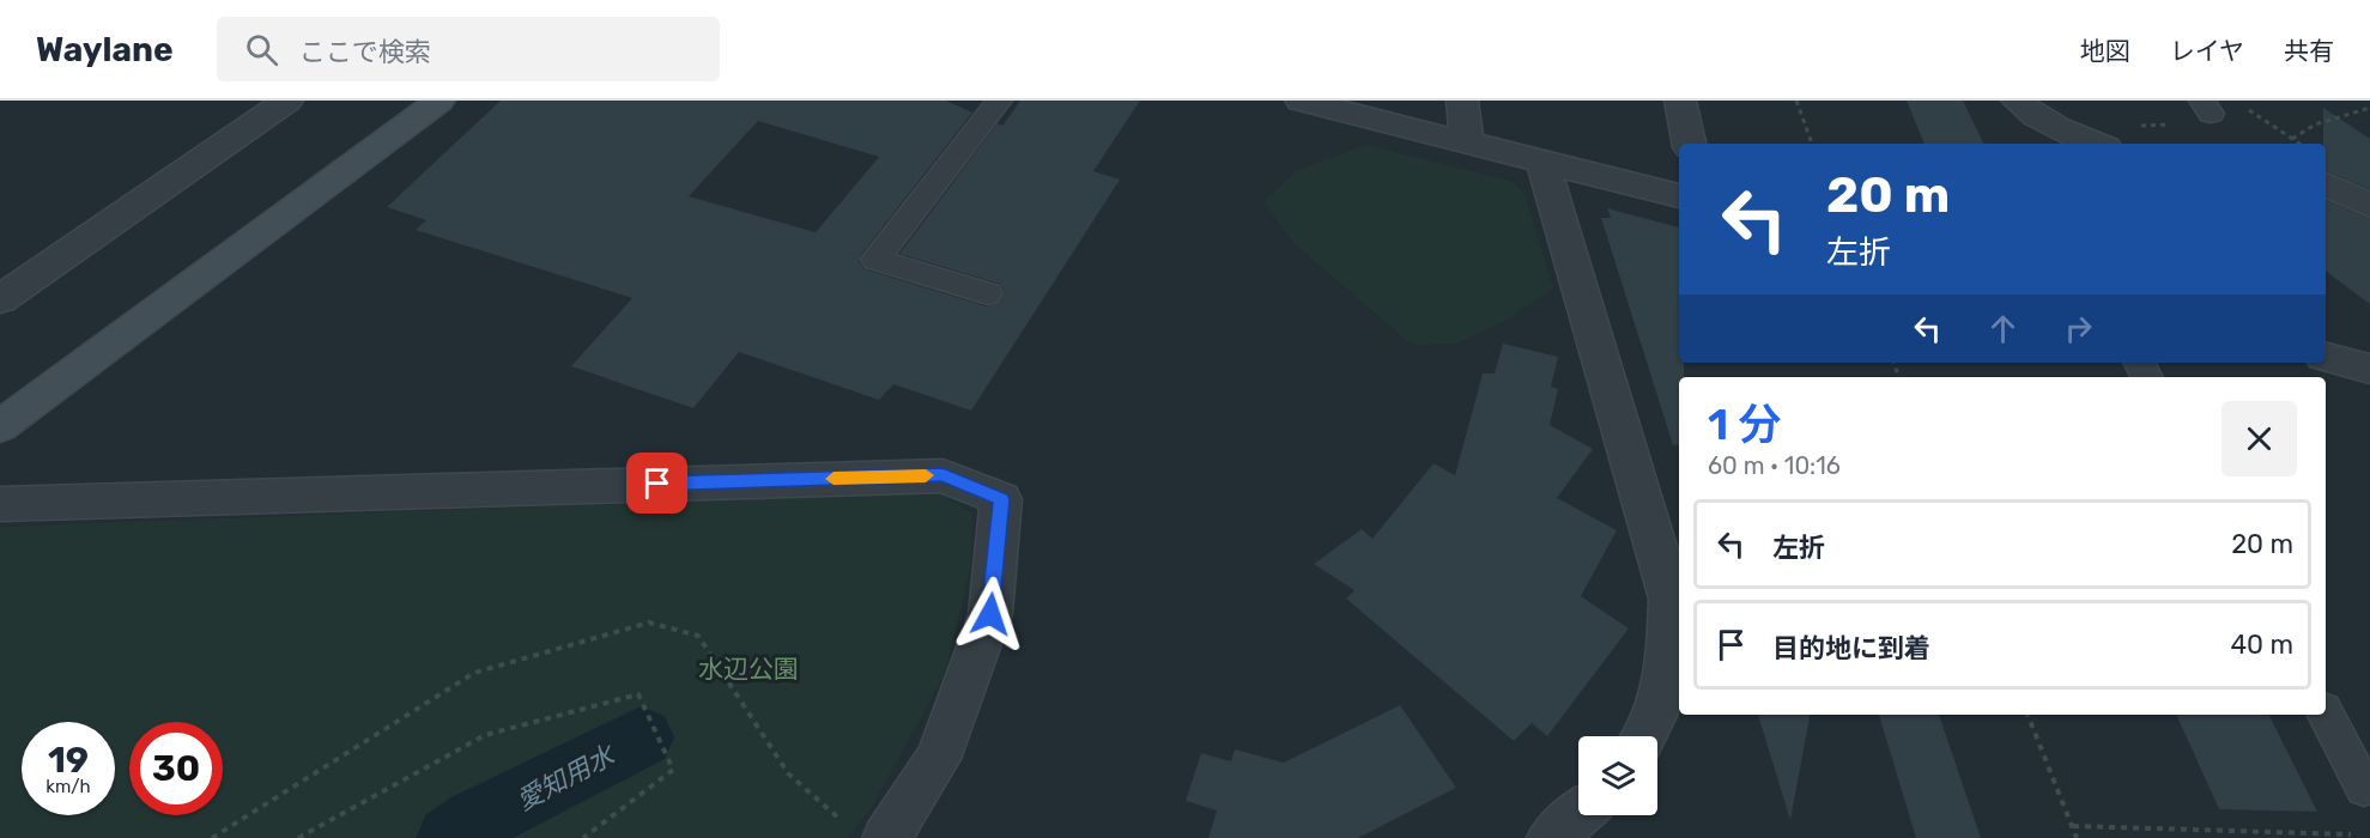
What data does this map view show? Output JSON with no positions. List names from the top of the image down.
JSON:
{
  "water": ["愛知用水"],
  "parks": ["水辺公園"],
  "page": {
    "header": "Waylane",
    "search": "ここで検索",
    "nav": ["地図", "レイヤ", "共有"],
    "turn": ["20 m", "左折"],
    "heading": ["1 分", "60 m · 10:16"],
    "list": [
      {
        "name": "左折",
        "value": "20 m"
      },
      {
        "name": "目的地に到着",
        "value": "40 m"
      }
    ],
    "speed": "19 km/h",
    "limit": "30"
  }
}
